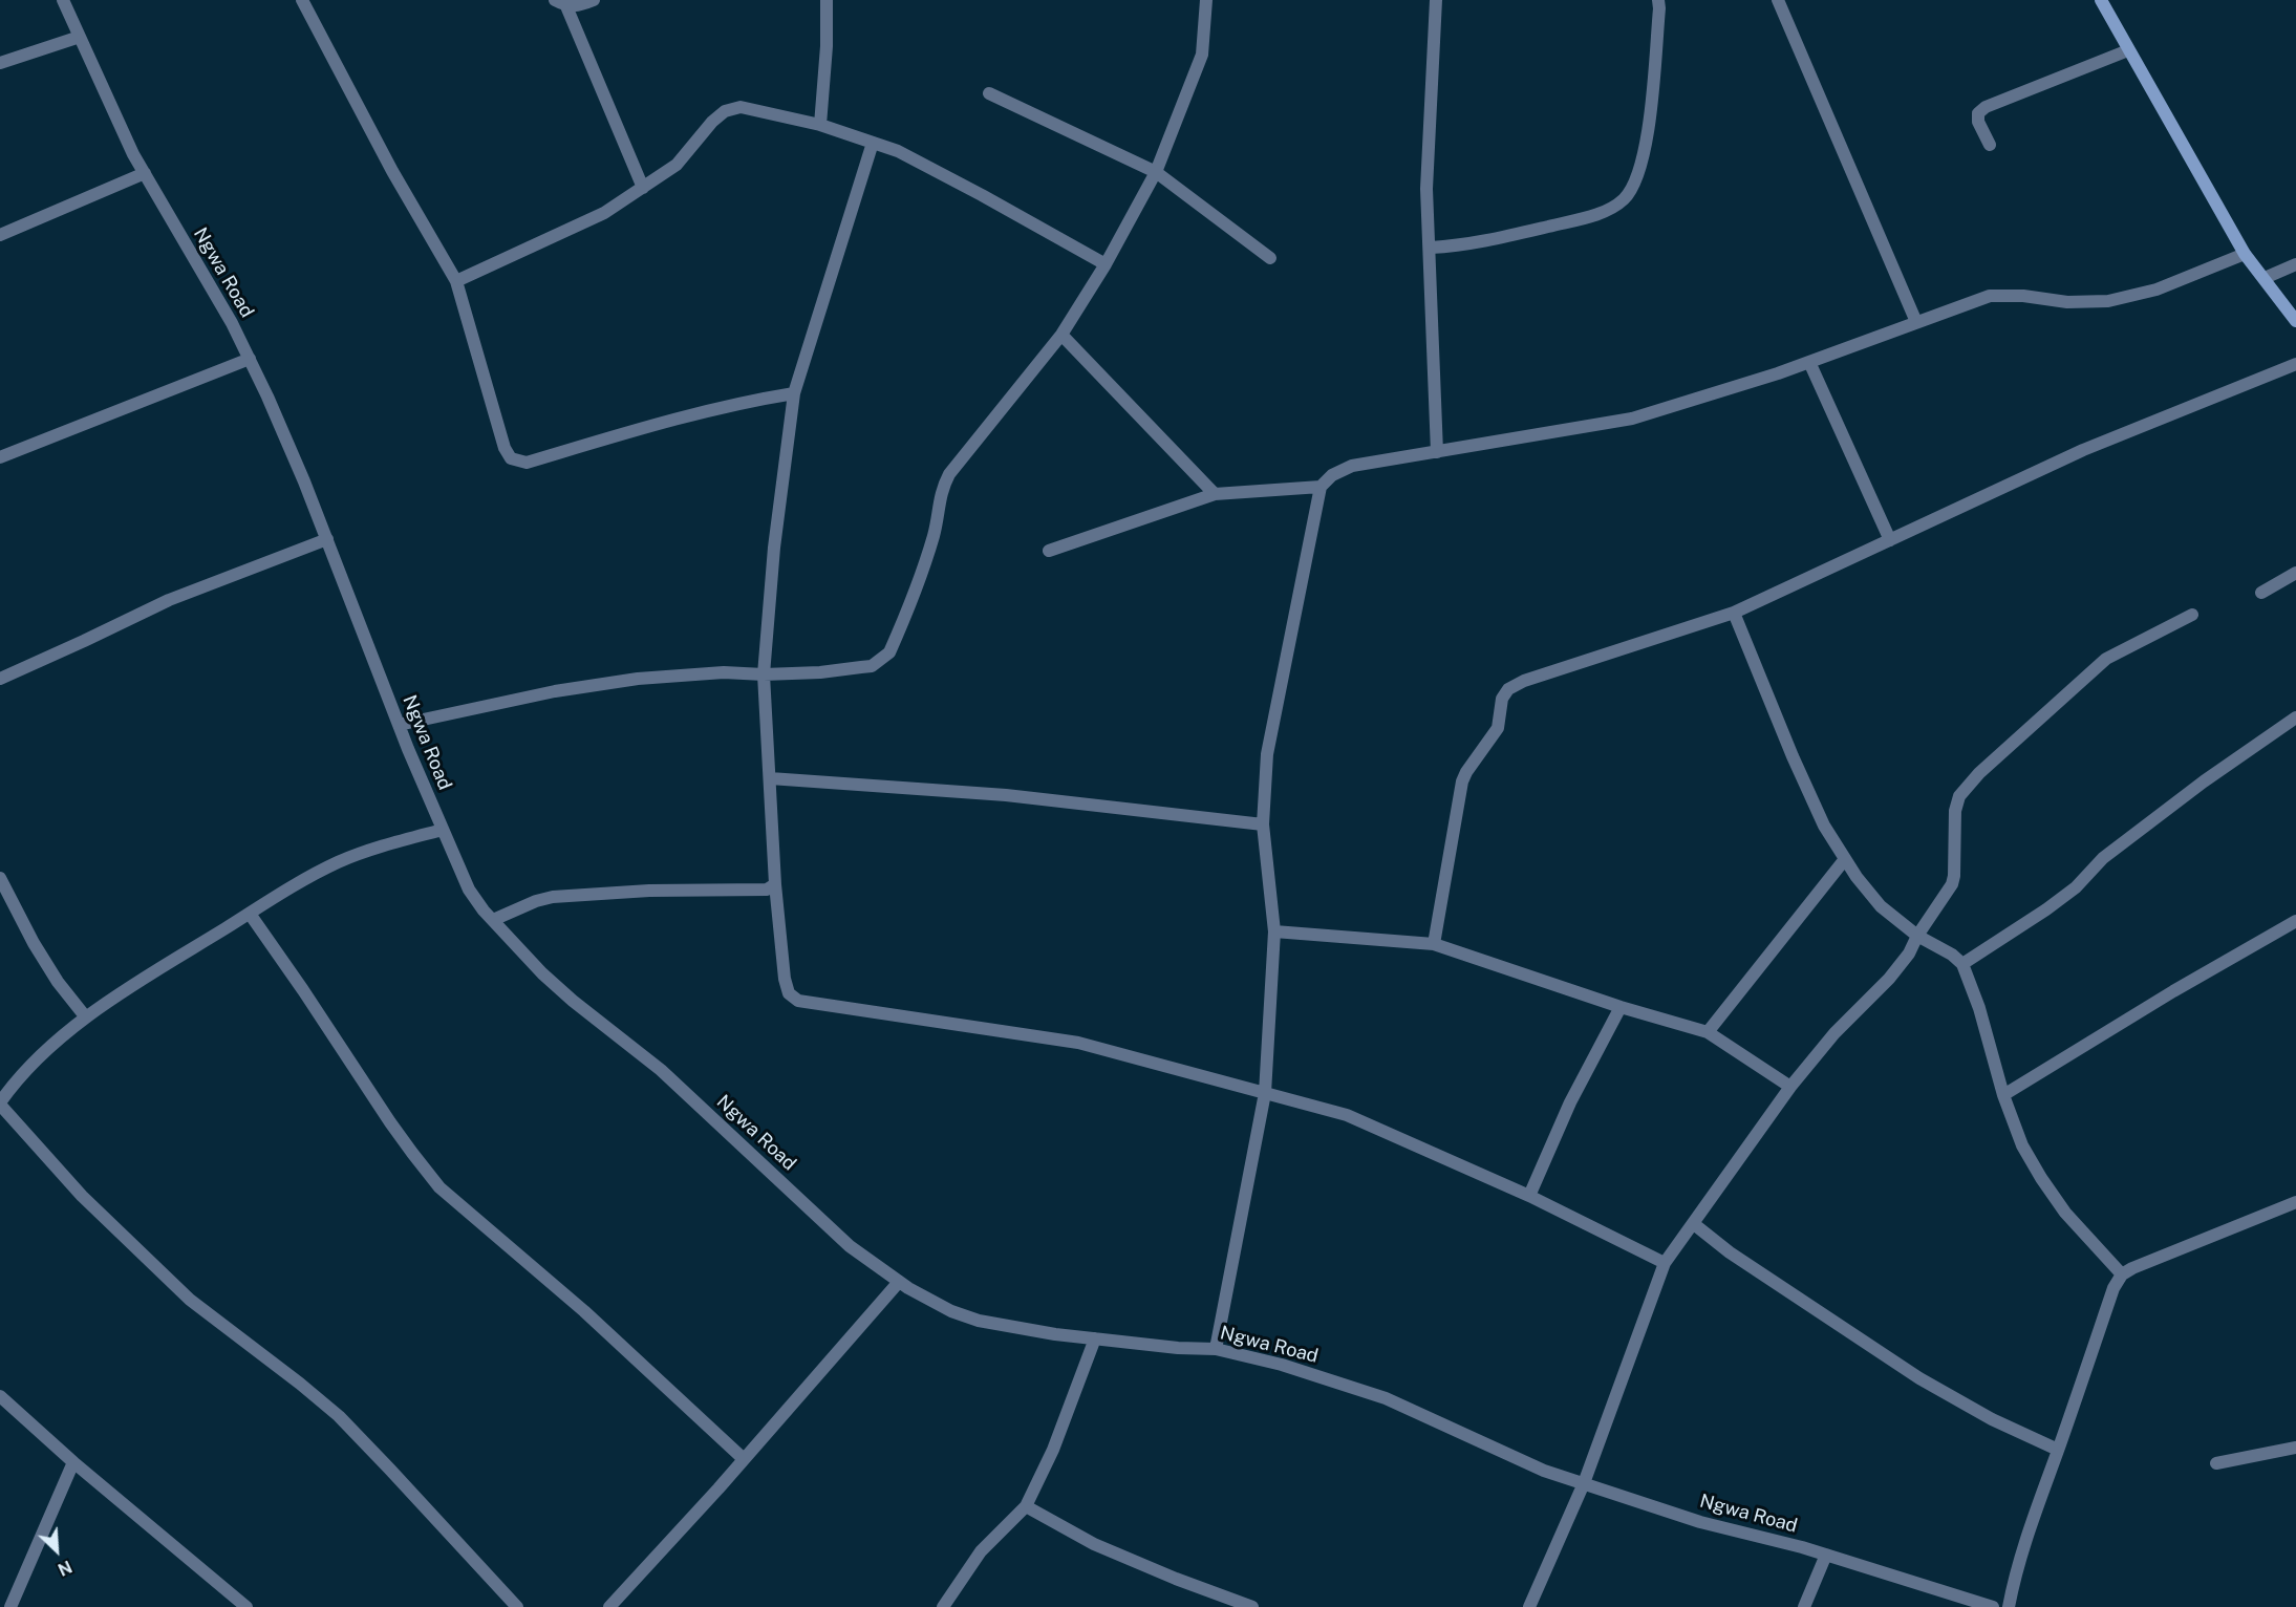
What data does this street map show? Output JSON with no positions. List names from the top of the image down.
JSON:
{
  "streets": {
    "street": ["Ngwa Road"]
  },
  "north": "bottom right"
}
